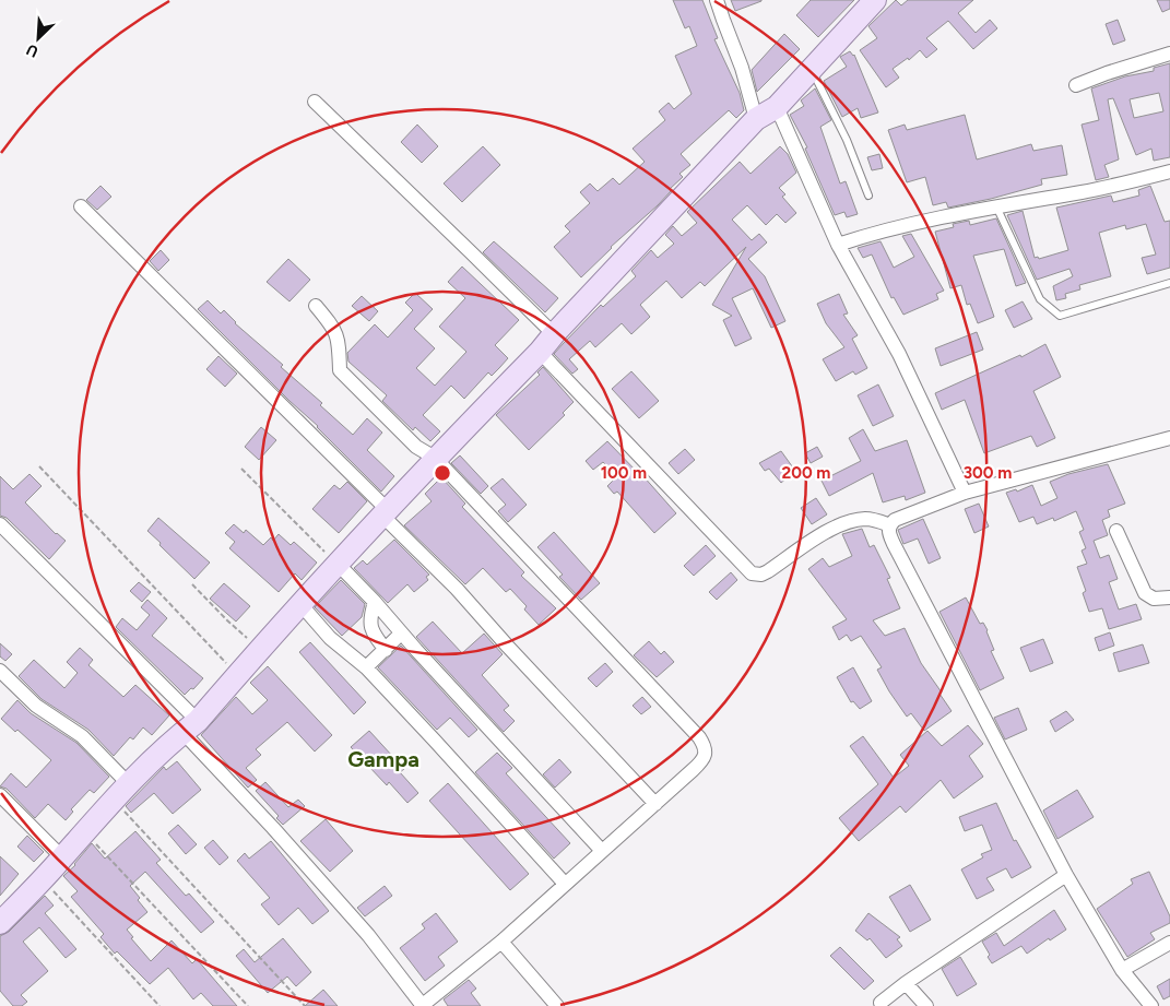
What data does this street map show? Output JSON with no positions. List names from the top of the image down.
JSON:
{
  "districts": ["Gampa"],
  "north": "bottom left",
  "rings": ["100 m", "200 m", "300 m"]
}
